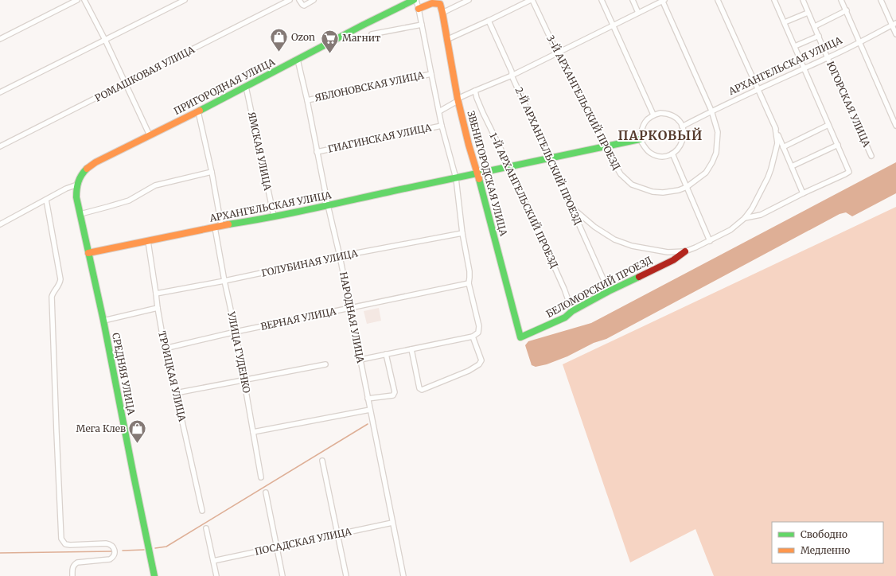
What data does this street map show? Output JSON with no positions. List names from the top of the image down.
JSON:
{
  "streets": {
    "street": [
      "АРХАНГЕЛЬСКАЯ УЛИЦА",
      "РОМАШКОВАЯ УЛИЦА",
      "ПРИГОРОДНАЯ УЛИЦА",
      "ЯБЛОНОВСКАЯ УЛИЦА",
      "3-Й АРХАНГЕЛЬСКИЙ ПРОЕЗД",
      "ЮГОРСКАЯ УЛИЦА",
      "ГИАГИНСКАЯ УЛИЦА",
      "ЯМСКАЯ УЛИЦА",
      "2-Й АРХАНГЕЛЬСКИЙ ПРОЕЗД",
      "ЗВЕНИГОРОДСКАЯ УЛИЦА",
      "1-Й АРХАНГЕЛЬСКИЙ ПРОЕЗД",
      "ГОЛУБИНАЯ УЛИЦА",
      "БЕЛОМОРСКИЙ ПРОЕЗД",
      "НАРОДНАЯ УЛИЦА",
      "ВЕРНАЯ УЛИЦА",
      "УЛИЦА ГУДЕНКО",
      "СРЕДНЯЯ УЛИЦА",
      "ТРОИЦКАЯ УЛИЦА",
      "ПОСАДСКАЯ УЛИЦА"
    ]
  },
  "crossings": [
    ["АРХАНГЕЛЬСКАЯ УЛИЦА", "ЮГОРСКАЯ УЛИЦА"],
    ["АРХАНГЕЛЬСКАЯ УЛИЦА", "ЯМСКАЯ УЛИЦА"],
    ["АРХАНГЕЛЬСКАЯ УЛИЦА", "ЗВЕНИГОРОДСКАЯ УЛИЦА"],
    ["АРХАНГЕЛЬСКАЯ УЛИЦА", "НАРОДНАЯ УЛИЦА"],
    ["АРХАНГЕЛЬСКАЯ УЛИЦА", "УЛИЦА ГУДЕНКО"],
    ["АРХАНГЕЛЬСКАЯ УЛИЦА", "СРЕДНЯЯ УЛИЦА"],
    ["АРХАНГЕЛЬСКАЯ УЛИЦА", "ТРОИЦКАЯ УЛИЦА"],
    ["ПРИГОРОДНАЯ УЛИЦА", "ЯМСКАЯ УЛИЦА"],
    ["ПРИГОРОДНАЯ УЛИЦА", "НАРОДНАЯ УЛИЦА"],
    ["ПРИГОРОДНАЯ УЛИЦА", "СРЕДНЯЯ УЛИЦА"],
    ["ЯБЛОНОВСКАЯ УЛИЦА", "НАРОДНАЯ УЛИЦА"],
    ["ГИАГИНСКАЯ УЛИЦА", "НАРОДНАЯ УЛИЦА"],
    ["2-Й АРХАНГЕЛЬСКИЙ ПРОЕЗД", "БЕЛОМОРСКИЙ ПРОЕЗД"],
    ["ЗВЕНИГОРОДСКАЯ УЛИЦА", "БЕЛОМОРСКИЙ ПРОЕЗД"],
    ["1-Й АРХАНГЕЛЬСКИЙ ПРОЕЗД", "БЕЛОМОРСКИЙ ПРОЕЗД"],
    ["ГОЛУБИНАЯ УЛИЦА", "НАРОДНАЯ УЛИЦА"],
    ["ГОЛУБИНАЯ УЛИЦА", "УЛИЦА ГУДЕНКО"],
    ["ГОЛУБИНАЯ УЛИЦА", "ТРОИЦКАЯ УЛИЦА"],
    ["НАРОДНАЯ УЛИЦА", "ВЕРНАЯ УЛИЦА"],
    ["НАРОДНАЯ УЛИЦА", "ПОСАДСКАЯ УЛИЦА"],
    ["ВЕРНАЯ УЛИЦА", "УЛИЦА ГУДЕНКО"],
    ["ВЕРНАЯ УЛИЦА", "ТРОИЦКАЯ УЛИЦА"]
  ],
  "districts": ["ПАРКОВЫЙ"],
  "places": {
    "shop": ["Ozon", "Мега Клев"],
    "supermarket": ["Магнит"]
  },
  "legend": ["Свободно", "Медленно"]
}
